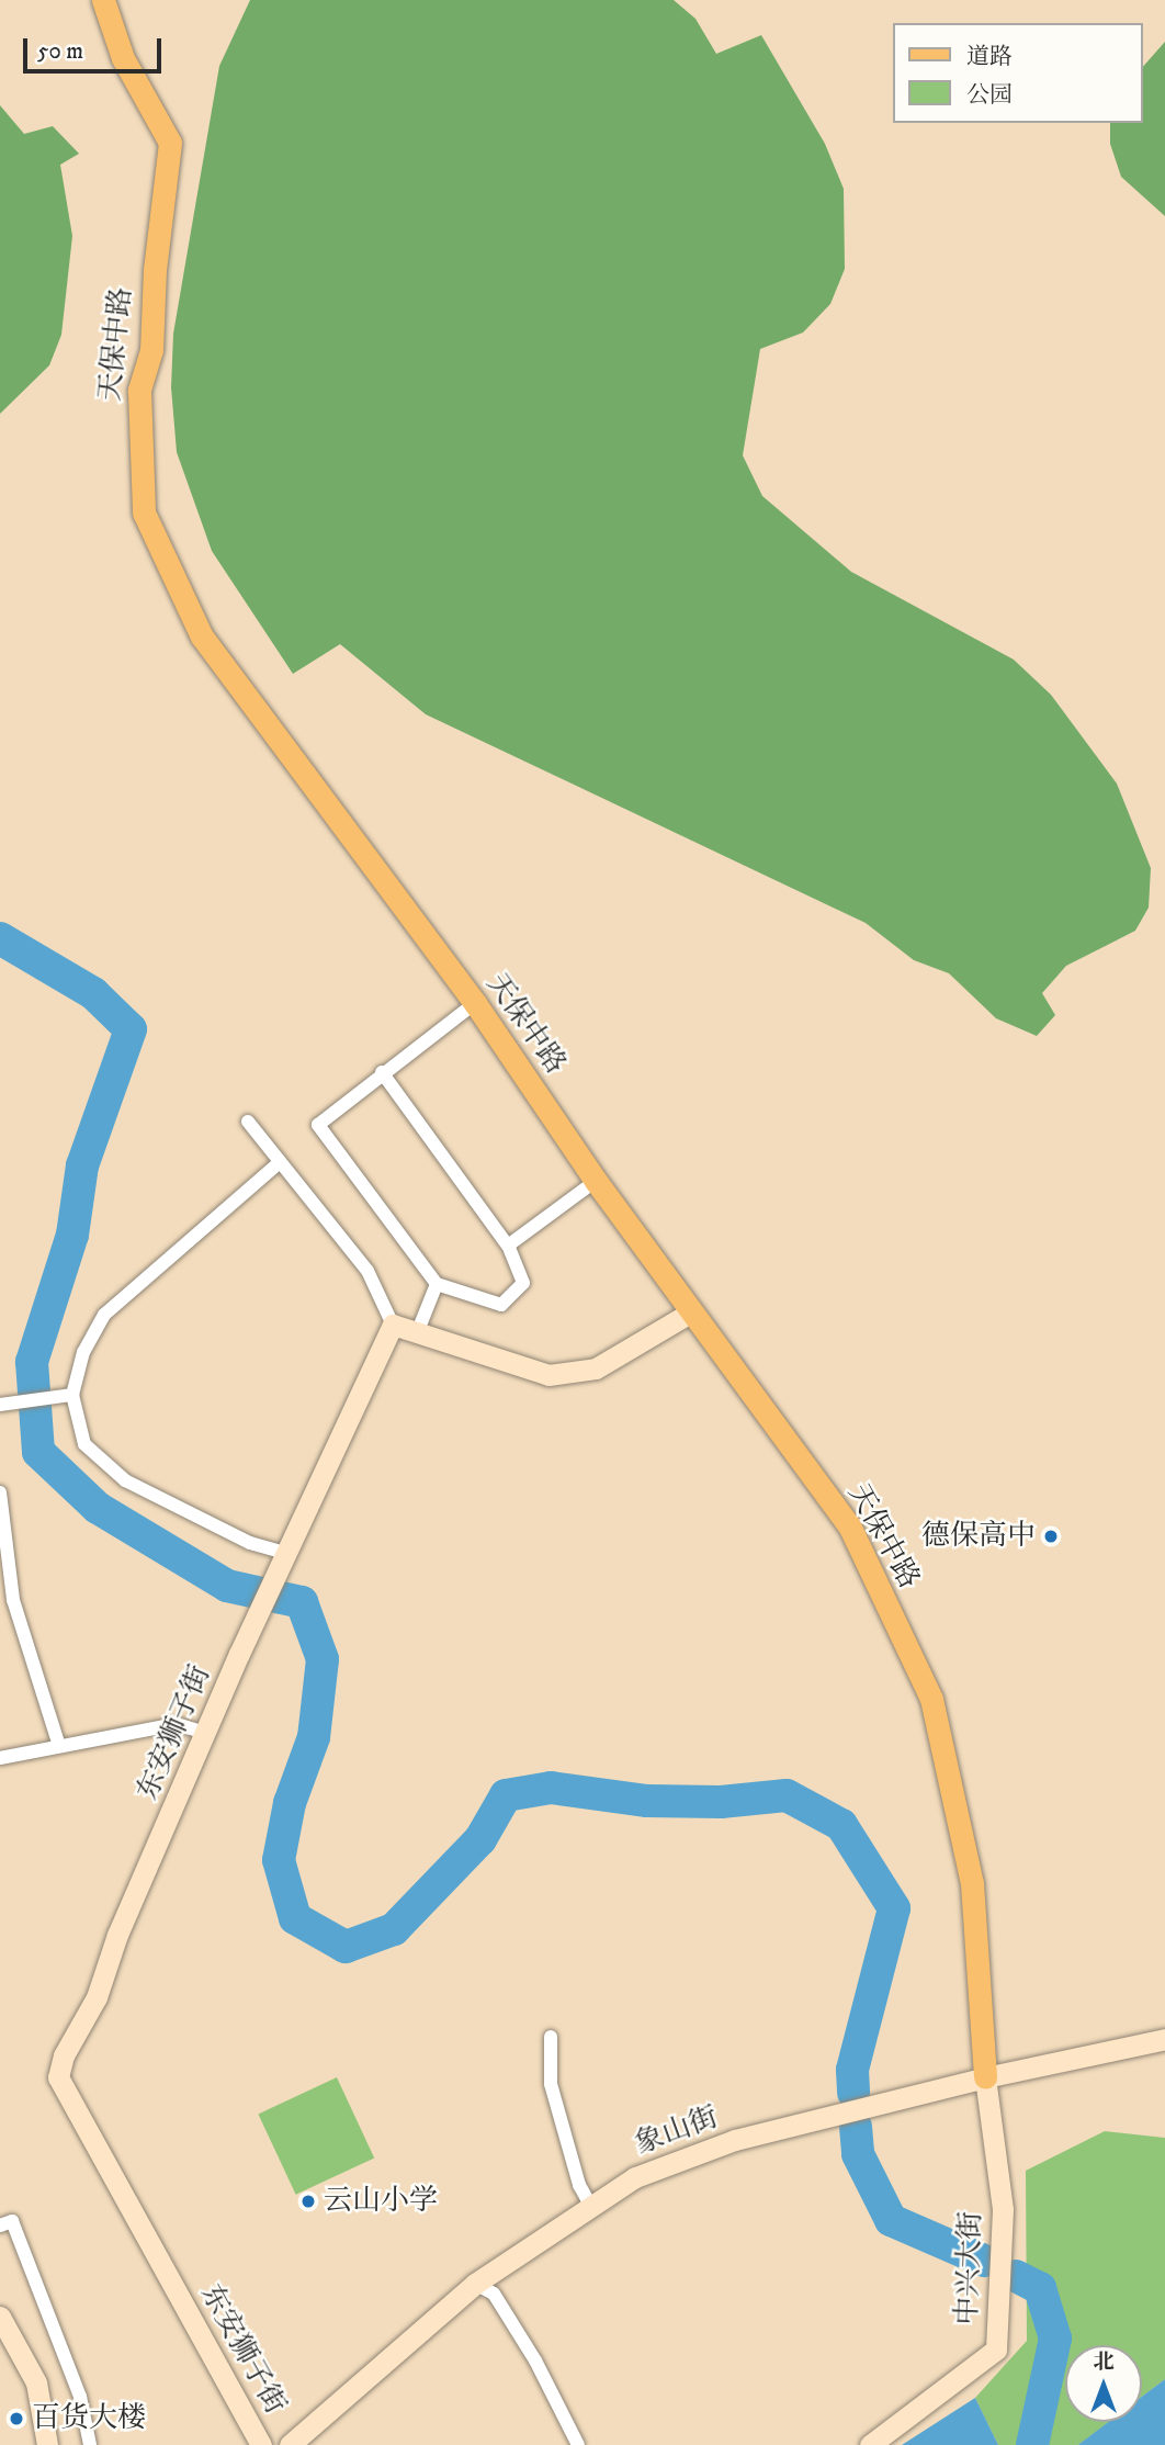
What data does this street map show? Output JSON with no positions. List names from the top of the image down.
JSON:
{
  "streets": {
    "main road": ["天保中路"],
    "street": ["东安狮子街", "象山街", "中兴大街"]
  },
  "crossings": [
    ["天保中路", "象山街"],
    ["天保中路", "中兴大街"],
    ["象山街", "中兴大街"]
  ],
  "places": ["德保高中", "云山小学", "百货大楼"],
  "legend": ["道路", "公园"],
  "scale_bar": "50 m",
  "north": "top"
}
